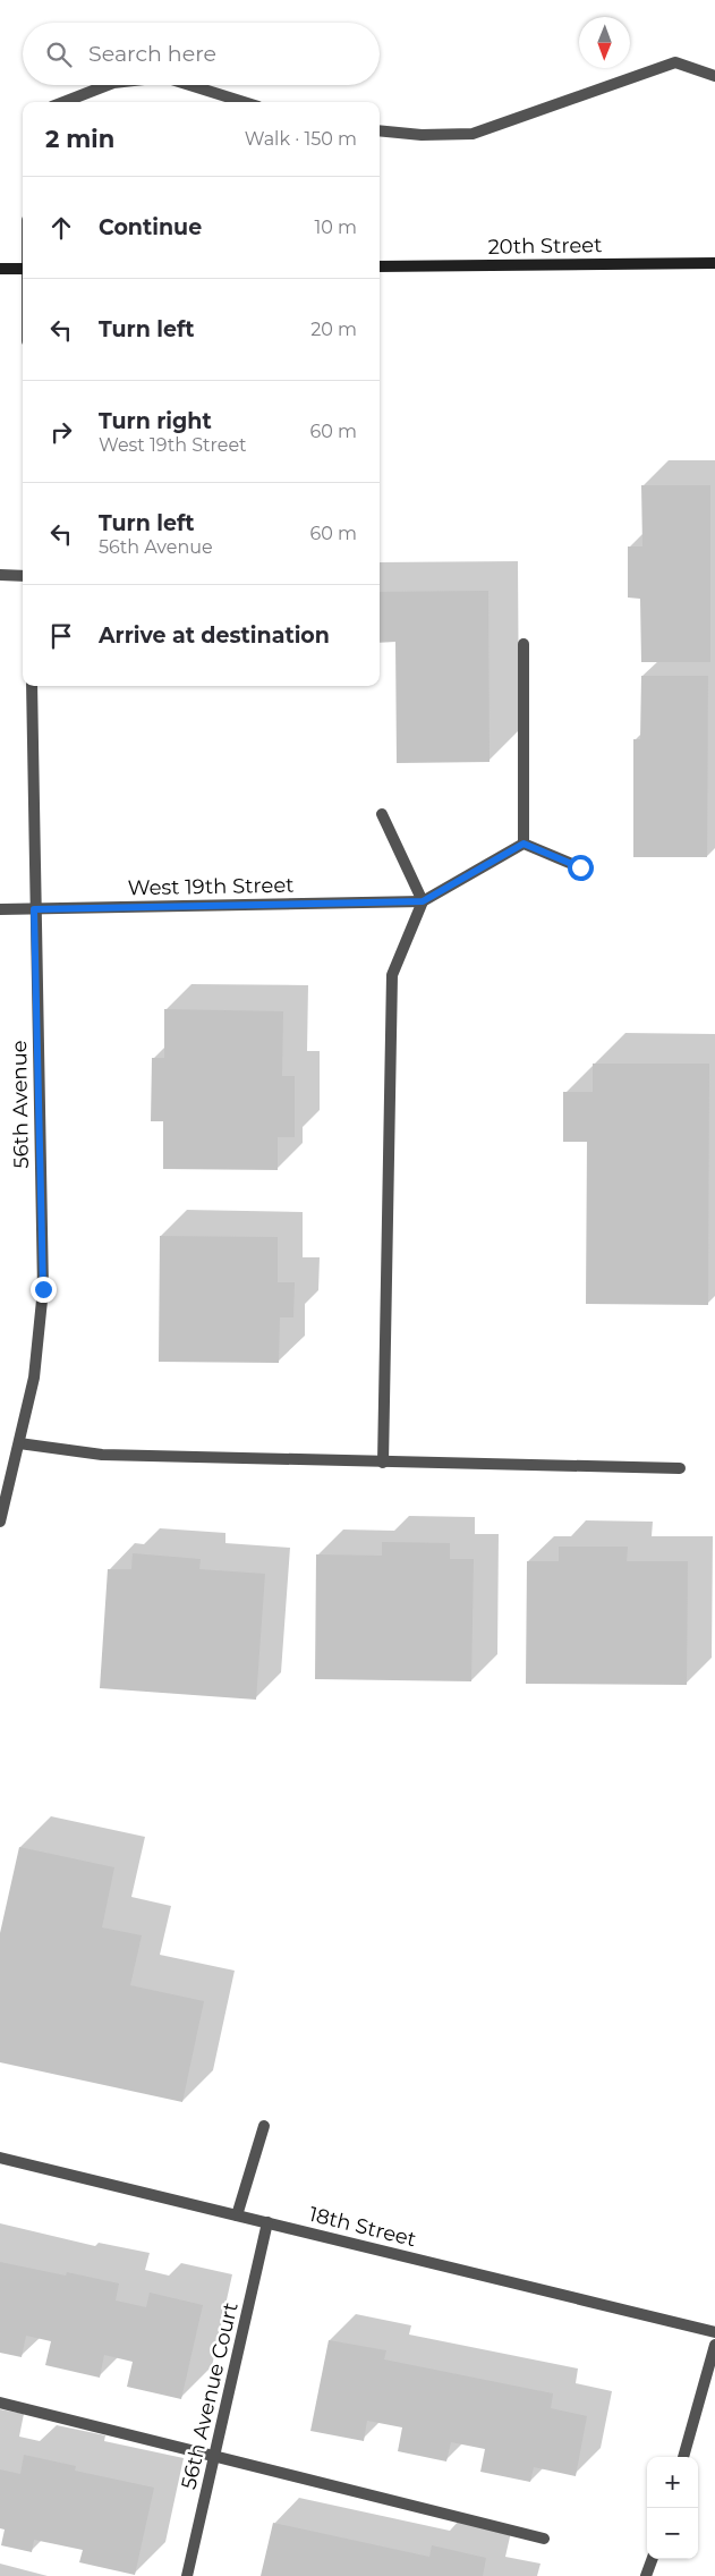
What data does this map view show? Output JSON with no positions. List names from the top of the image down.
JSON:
{
  "streets": {
    "main road": ["20th Street"],
    "street": [
      "West 19th Street",
      "56th Avenue",
      "18th Street",
      "56th Avenue Court"
    ]
  },
  "crossings": [
    ["West 19th Street", "56th Avenue"],
    ["18th Street", "56th Avenue Court"]
  ],
  "north": "bottom",
  "page": {
    "search": "Search here",
    "heading": ["2 min", "Walk · 150 m"],
    "list": [
      ["Continue", "10 m"],
      ["Turn left", "20 m"],
      ["Turn right", "West 19th Street", "60 m"],
      ["Turn left", "56th Avenue", "60 m"],
      "Arrive at destination"
    ],
    "map_buttons": ["+", "−"]
  }
}
